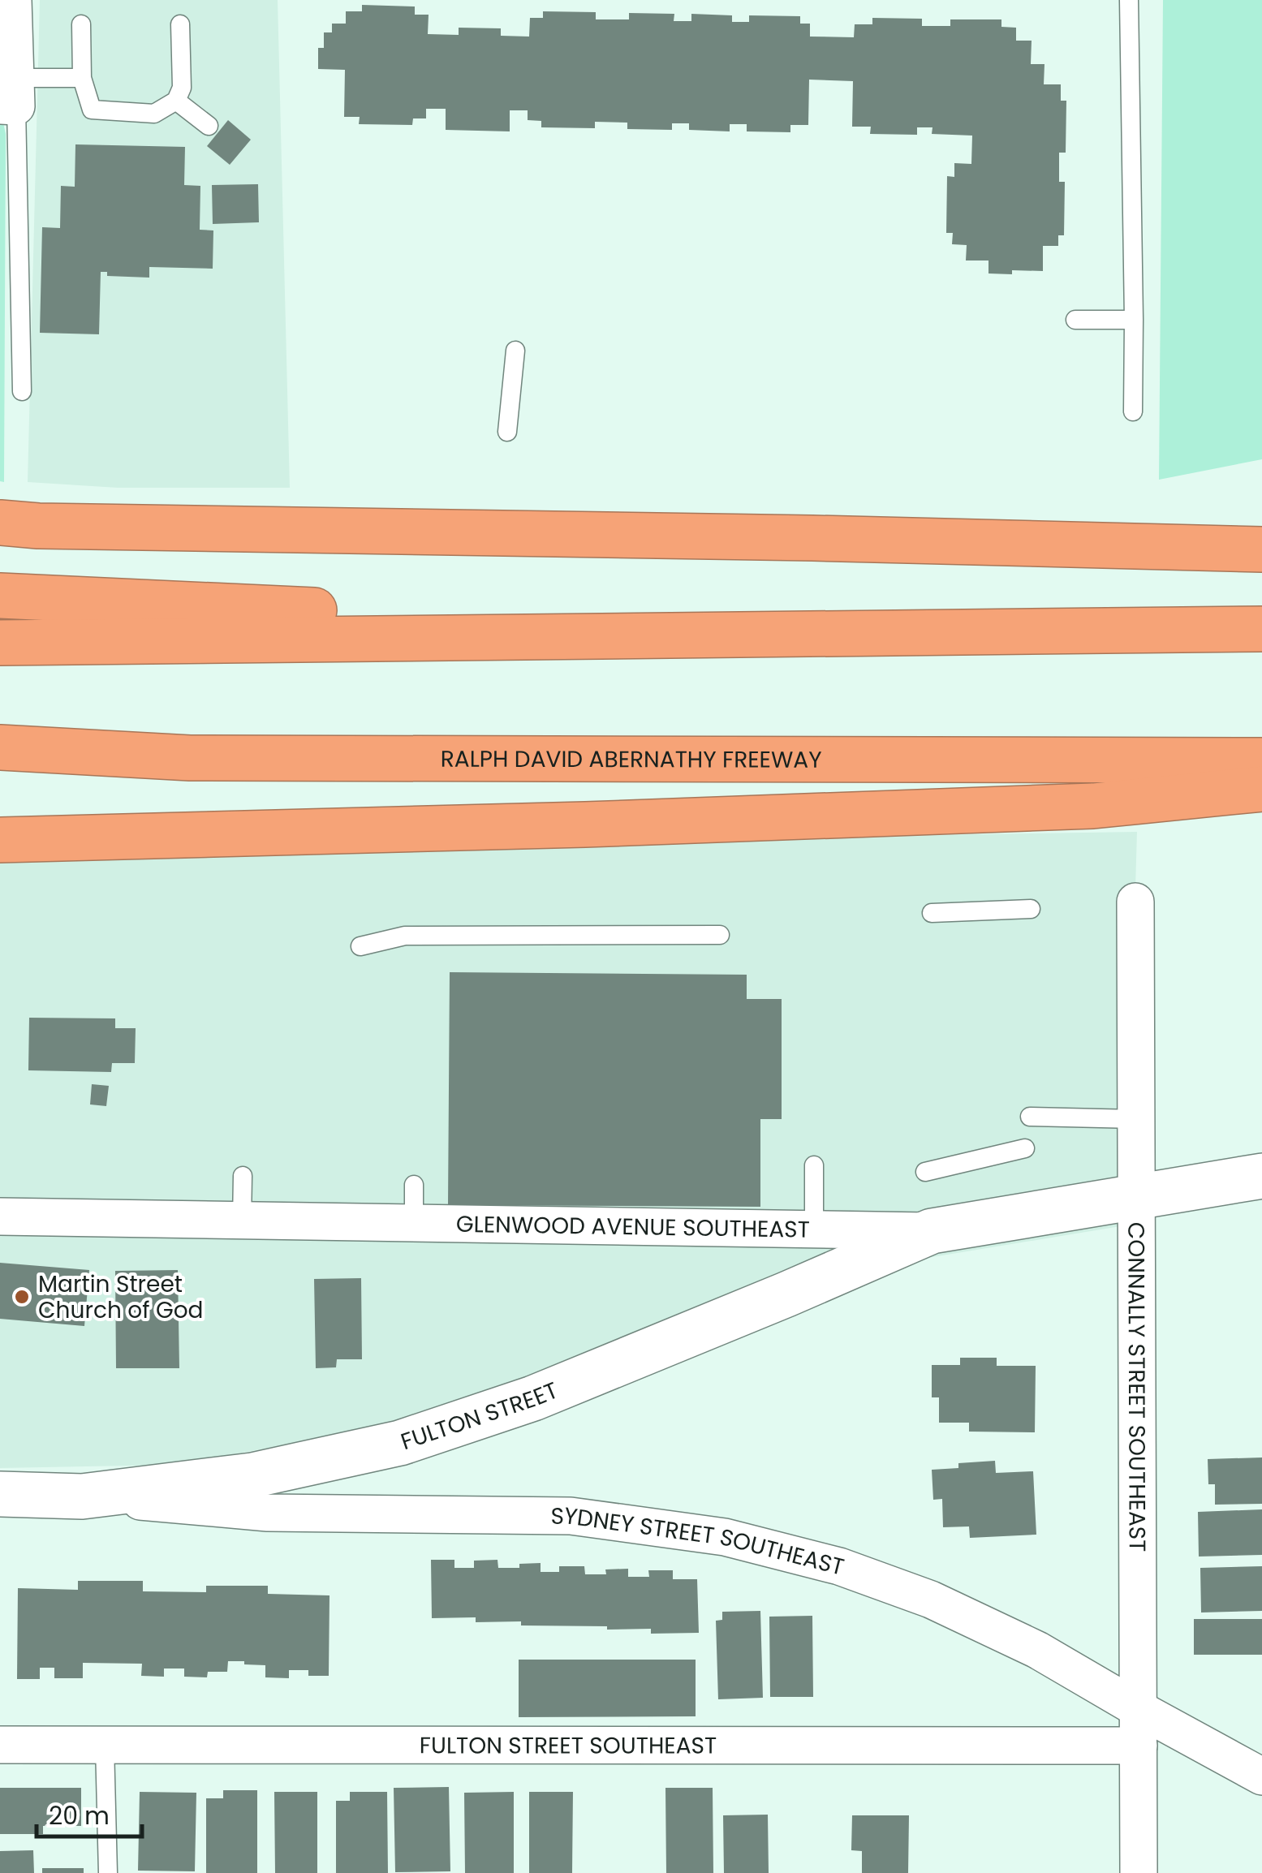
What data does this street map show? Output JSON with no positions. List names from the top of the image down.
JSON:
{
  "streets": {
    "highway": ["RALPH DAVID ABERNATHY FREEWAY"],
    "street": [
      "GLENWOOD AVENUE SOUTHEAST",
      "CONNALLY STREET SOUTHEAST",
      "FULTON STREET",
      "SYDNEY STREET SOUTHEAST",
      "FULTON STREET SOUTHEAST"
    ]
  },
  "crossings": [
    ["GLENWOOD AVENUE SOUTHEAST", "CONNALLY STREET SOUTHEAST"],
    ["GLENWOOD AVENUE SOUTHEAST", "FULTON STREET"],
    ["CONNALLY STREET SOUTHEAST", "SYDNEY STREET SOUTHEAST"],
    ["CONNALLY STREET SOUTHEAST", "FULTON STREET SOUTHEAST"],
    ["FULTON STREET", "SYDNEY STREET SOUTHEAST"]
  ],
  "places": ["Martin Street Church of God"],
  "scale_bar": "20 m"
}
